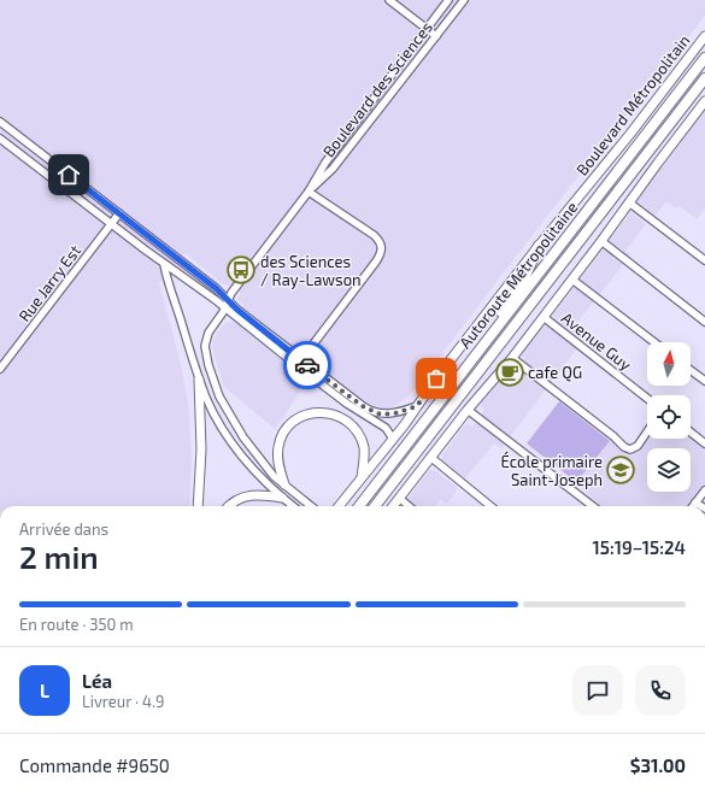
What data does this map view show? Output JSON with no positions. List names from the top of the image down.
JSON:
{
  "streets": {
    "highway": ["Autoroute Métropolitaine"],
    "main road": ["Boulevard Métropolitain"],
    "street": ["Boulevard des Sciences", "Rue Jarry Est", "Avenue Guy"]
  },
  "places": {
    "bus stop": ["des Sciences / Ray-Lawson"],
    "cafe": ["cafe QG"],
    "school or university": ["École primaire Saint-Joseph"]
  },
  "north": "top",
  "page": {
    "heading": ["2 min", "Arrivée dans", "15:19–15:24"],
    "panel": [
      "Léa",
      "Livreur · 4.9",
      "Commande #9650",
      "$31.00"
    ],
    "bar": "En route · 350 m",
    "round": "L"
  }
}
